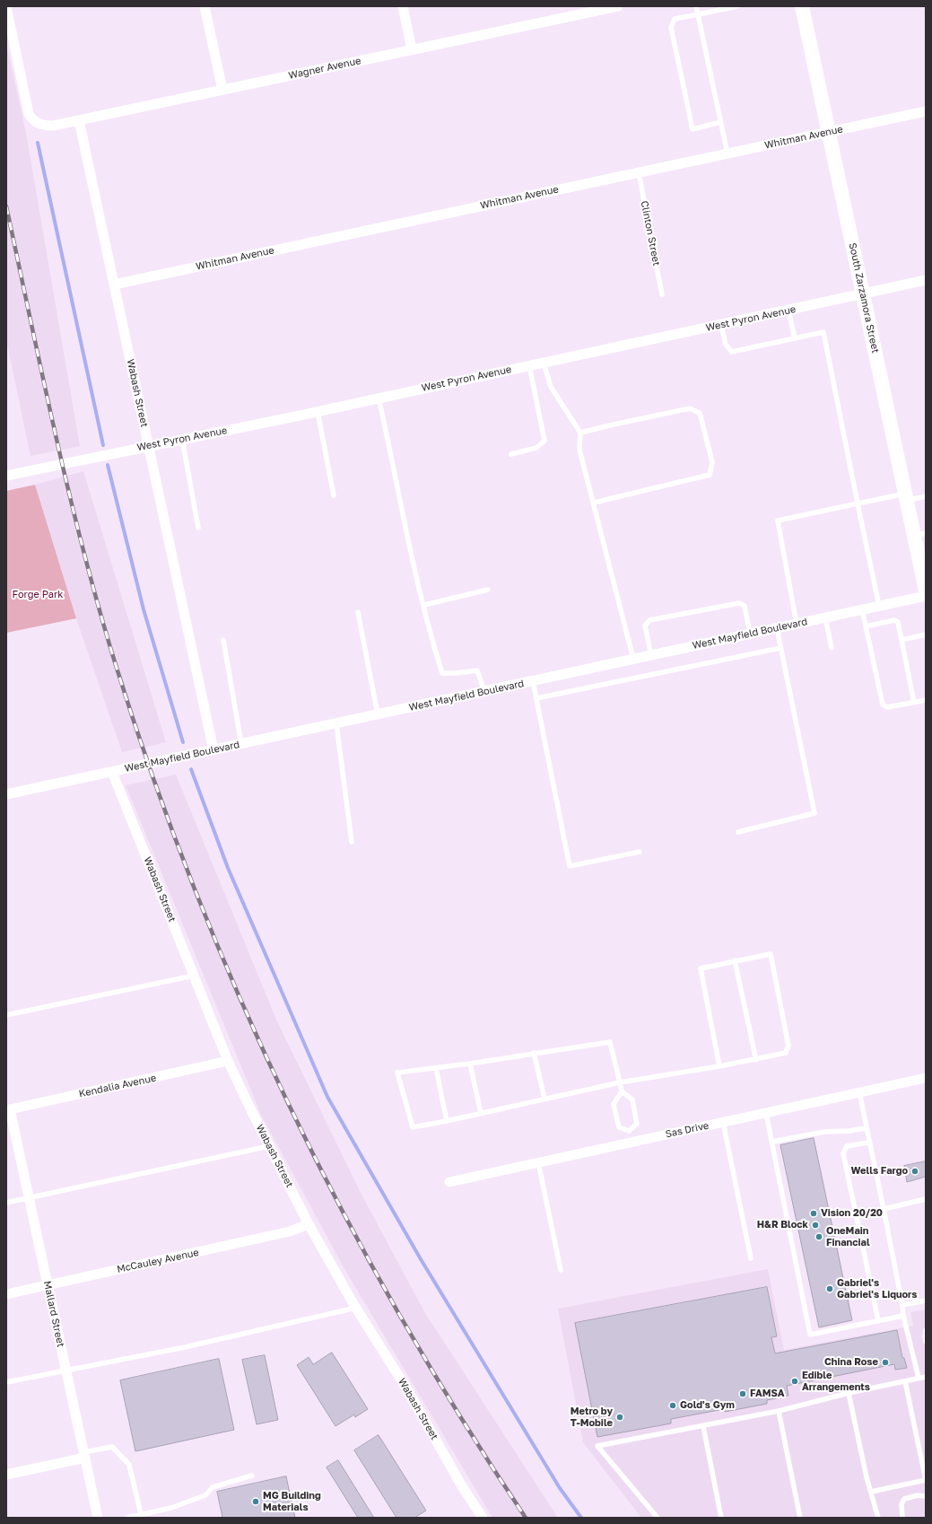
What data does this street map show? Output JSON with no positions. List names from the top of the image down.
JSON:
{
  "streets": {
    "main road": ["South Zarzamora Street"],
    "street": [
      "Wagner Avenue",
      "Whitman Avenue",
      "West Pyron Avenue",
      "Wabash Street",
      "West Mayfield Boulevard",
      "Kendalia Avenue",
      "Sas Drive",
      "McCauley Avenue",
      "Mallard Street"
    ],
    "lane": ["Clinton Street"]
  },
  "crossings": [
    ["Wagner Avenue", "Wabash Street"],
    ["Whitman Avenue", "Clinton Street"],
    ["Whitman Avenue", "South Zarzamora Street"],
    ["Whitman Avenue", "Wabash Street"],
    ["South Zarzamora Street", "West Pyron Avenue"],
    ["West Pyron Avenue", "Wabash Street"],
    ["Wabash Street", "West Mayfield Boulevard"],
    ["Wabash Street", "Kendalia Avenue"],
    ["Wabash Street", "McCauley Avenue"],
    ["Kendalia Avenue", "Mallard Street"],
    ["McCauley Avenue", "Mallard Street"]
  ],
  "parks": ["Forge Park"],
  "places": [
    "Wells Fargo",
    "Vision 20/20",
    "H&R Block",
    "OneMain Financial",
    "Gabriel's Gabriel's Liquors",
    "China Rose",
    "Edible Arrangements",
    "FAMSA",
    "Gold's Gym",
    "Metro by T-Mobile",
    "MG Building Materials"
  ]
}
